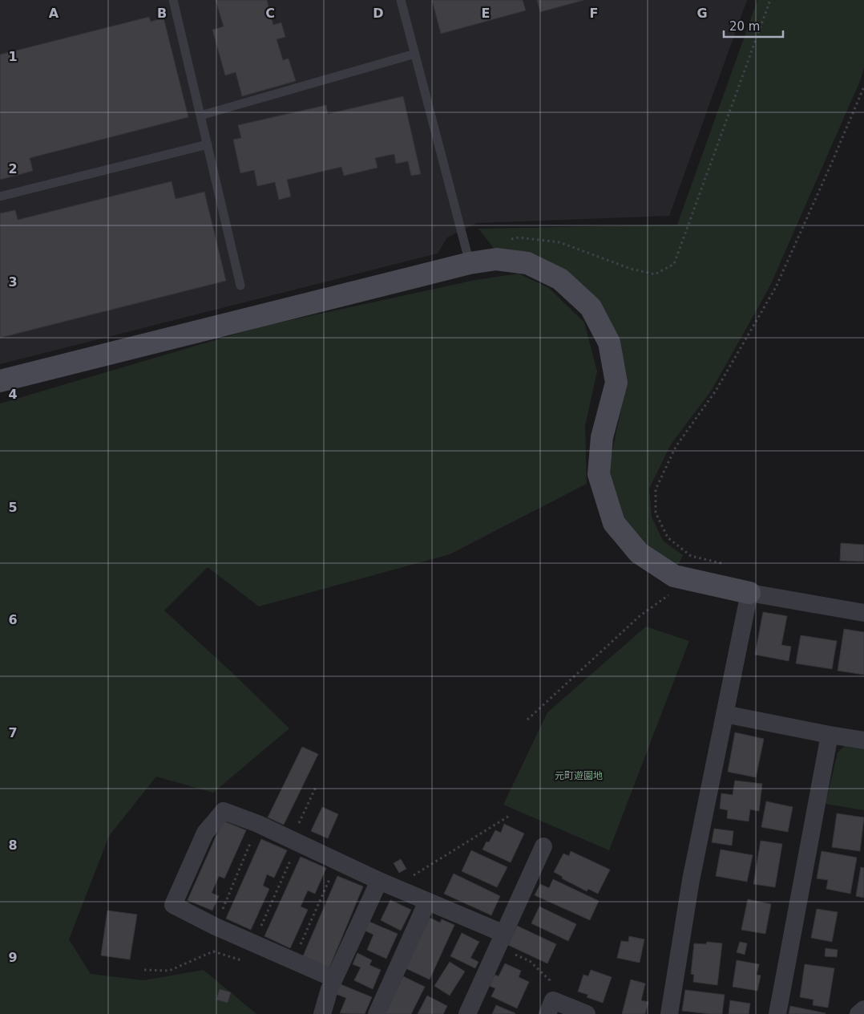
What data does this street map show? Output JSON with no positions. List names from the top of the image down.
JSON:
{
  "parks": ["元町遊園地"],
  "scale_bar": "20 m",
  "grid": {
    "columns": [
      "A",
      "B",
      "C",
      "D",
      "E",
      "F",
      "G"
    ],
    "rows": [
      "1",
      "2",
      "3",
      "4",
      "5",
      "6",
      "7",
      "8",
      "9"
    ]
  }
}
